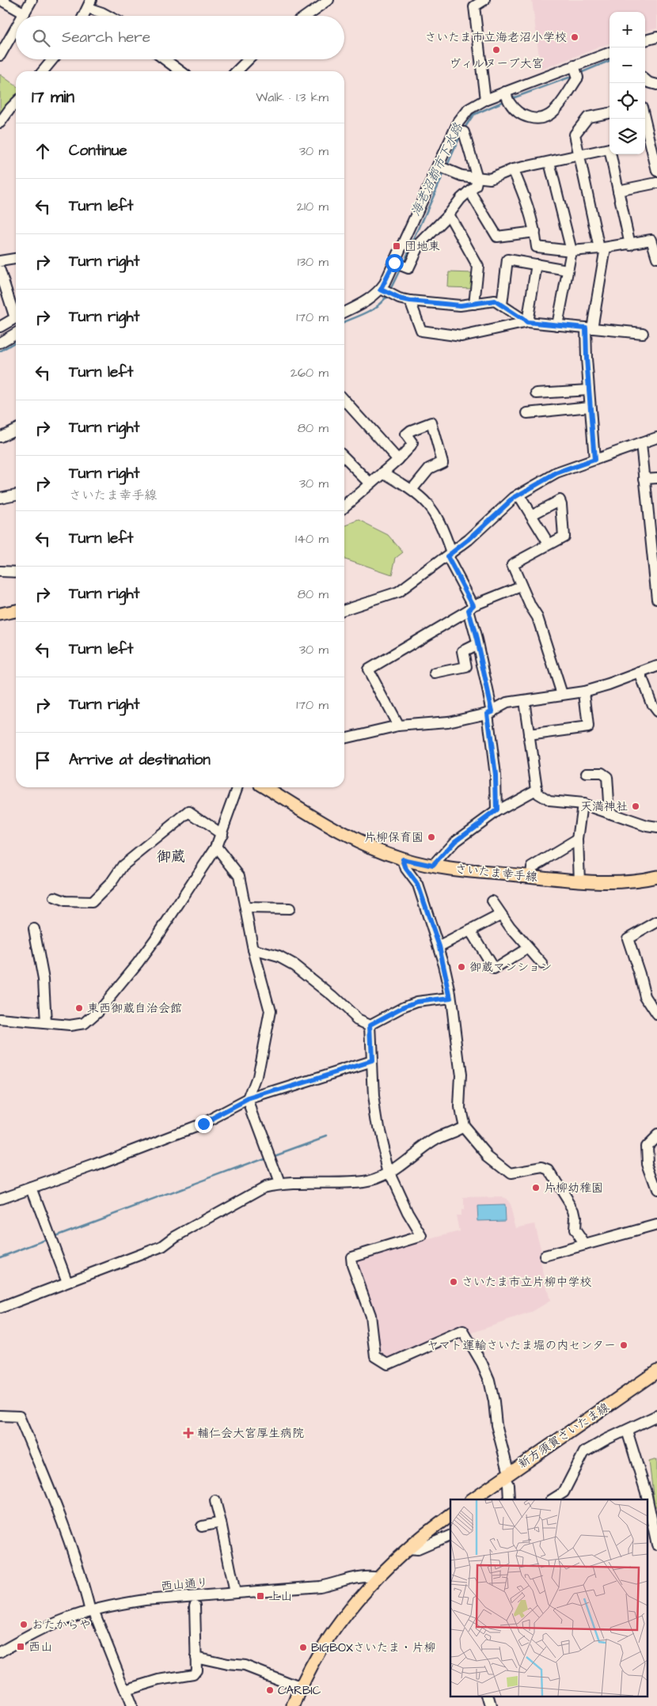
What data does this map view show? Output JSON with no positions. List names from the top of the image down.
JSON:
{
  "streets": {
    "main road": ["さいたま幸手線", "新方須賀さいたま線"],
    "street": ["西山通り"]
  },
  "districts": ["御蔵"],
  "water": ["海老沼都市下水路"],
  "places": {
    "other": [
      "さいたま市立海老沼小学校",
      "ヴィルヌーブ大宮",
      "天満神社",
      "片柳保育園",
      "御蔵マンション",
      "東西御蔵自治会館",
      "片柳幼稚園",
      "さいたま市立片柳中学校",
      "ヤマト運輸さいたま堀の内センター",
      "おたからや",
      "BIGBOXさいたま・片柳",
      "CARBIC"
    ],
    "transit": ["団地東", "上山", "西山"],
    "health": ["輔仁会大宮厚生病院"]
  },
  "page": {
    "map_buttons": ["+", "−"],
    "search": "Search here",
    "heading": ["17 min", "Walk · 1.3 km"],
    "list": [
      ["Continue", "30 m"],
      ["Turn left", "210 m"],
      ["Turn right", "130 m"],
      ["Turn right", "170 m"],
      ["Turn left", "260 m"],
      ["Turn right", "80 m"],
      ["Turn right", "さいたま幸手線", "30 m"],
      ["Turn left", "140 m"],
      ["Turn right", "80 m"],
      ["Turn left", "30 m"],
      ["Turn right", "170 m"],
      "Arrive at destination"
    ]
  }
}
